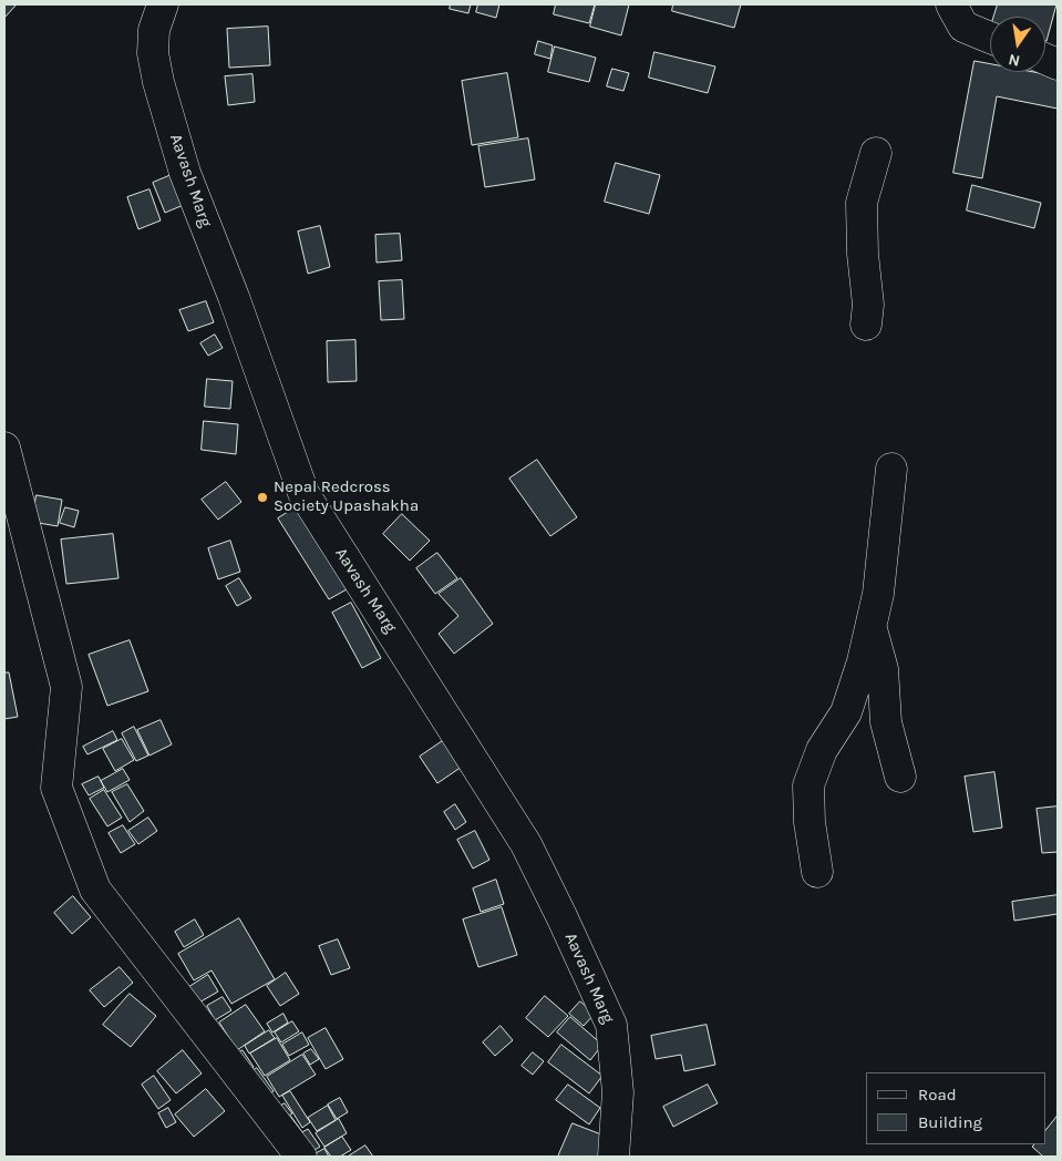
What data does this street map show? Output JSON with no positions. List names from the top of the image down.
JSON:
{
  "streets": {
    "street": ["Aavash Marg"]
  },
  "places": ["Nepal Redcross Society Upashakha"],
  "legend": ["Road", "Building"],
  "north": "bottom"
}
